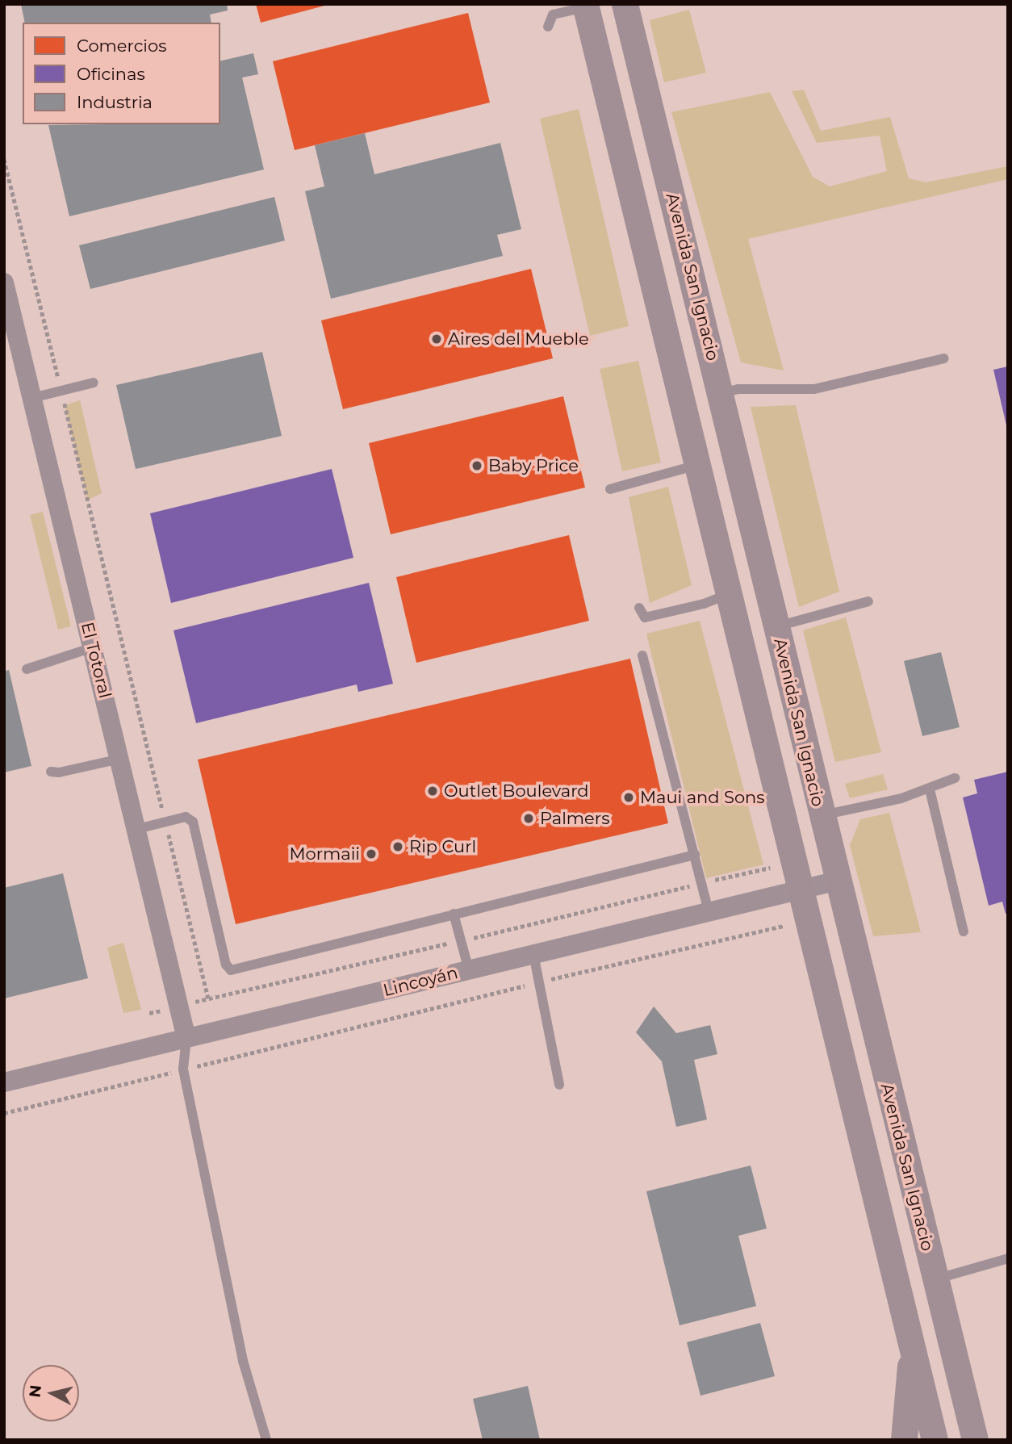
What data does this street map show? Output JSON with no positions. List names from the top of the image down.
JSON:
{
  "streets": {
    "main road": ["Avenida San Ignacio"],
    "street": ["El Totoral", "Lincoyán"]
  },
  "crossings": [
    ["Avenida San Ignacio", "Lincoyán"],
    ["El Totoral", "Lincoyán"]
  ],
  "places": [
    "Aires del Mueble",
    "Baby Price",
    "Outlet Boulevard",
    "Maui and Sons",
    "Palmers",
    "Rip Curl",
    "Mormaii"
  ],
  "legend": ["Comercios", "Oficinas", "Industria"],
  "north": "left"
}
